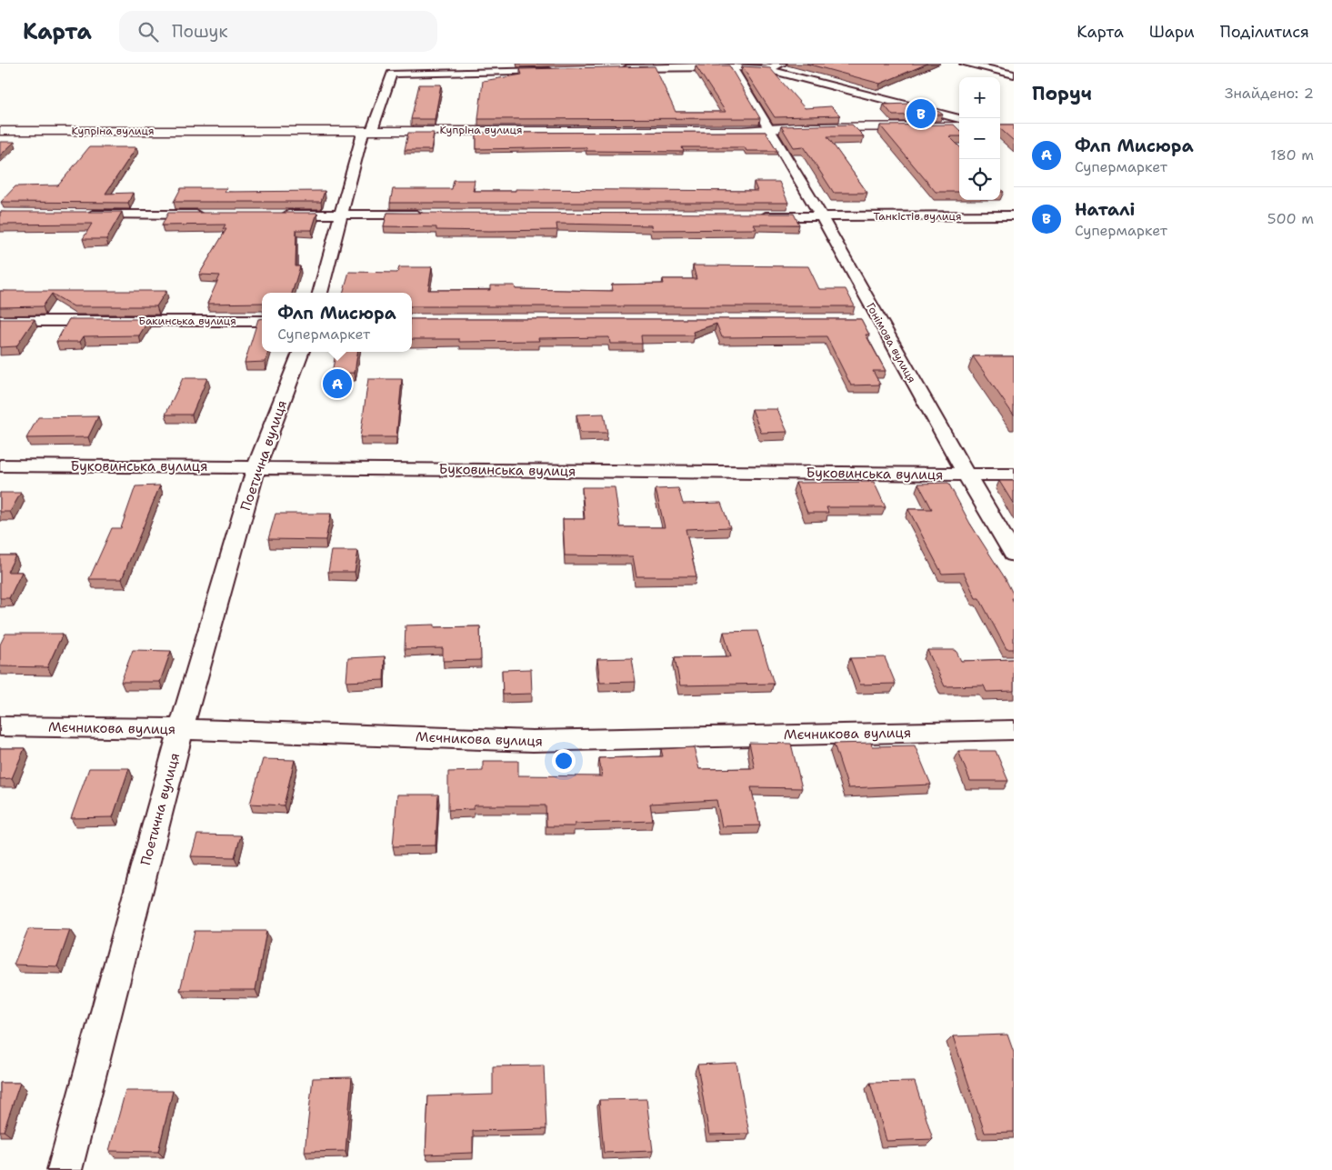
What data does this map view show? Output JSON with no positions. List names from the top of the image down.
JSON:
{
  "streets": {
    "main road": ["Купріна вулиця"],
    "street": [
      "Танкістів вулиця",
      "Бакинська вулиця",
      "Гонімова вулиця",
      "Поетична вулиця",
      "Буковинська вулиця",
      "Мєчникова вулиця"
    ]
  },
  "crossings": [
    ["Купріна вулиця", "Гонімова вулиця"],
    ["Танкістів вулиця", "Гонімова вулиця"],
    ["Гонімова вулиця", "Буковинська вулиця"],
    ["Поетична вулиця", "Буковинська вулиця"],
    ["Поетична вулиця", "Мєчникова вулиця"]
  ],
  "page": {
    "header": "Карта",
    "search": "Пошук",
    "nav": ["Карта", "Шари", "Поділитися"],
    "heading": ["Поруч", "Знайдено: 2"],
    "map_buttons": ["+", "−"],
    "pins": ["B", "A"],
    "list": [
      {
        "mark": "A",
        "name": "Флп Мисюра",
        "note": "Супермаркет",
        "value": "180 m"
      },
      {
        "mark": "B",
        "name": "Наталі",
        "note": "Супермаркет",
        "value": "500 m"
      }
    ],
    "popup": ["Флп Мисюра", "Супермаркет"]
  }
}
